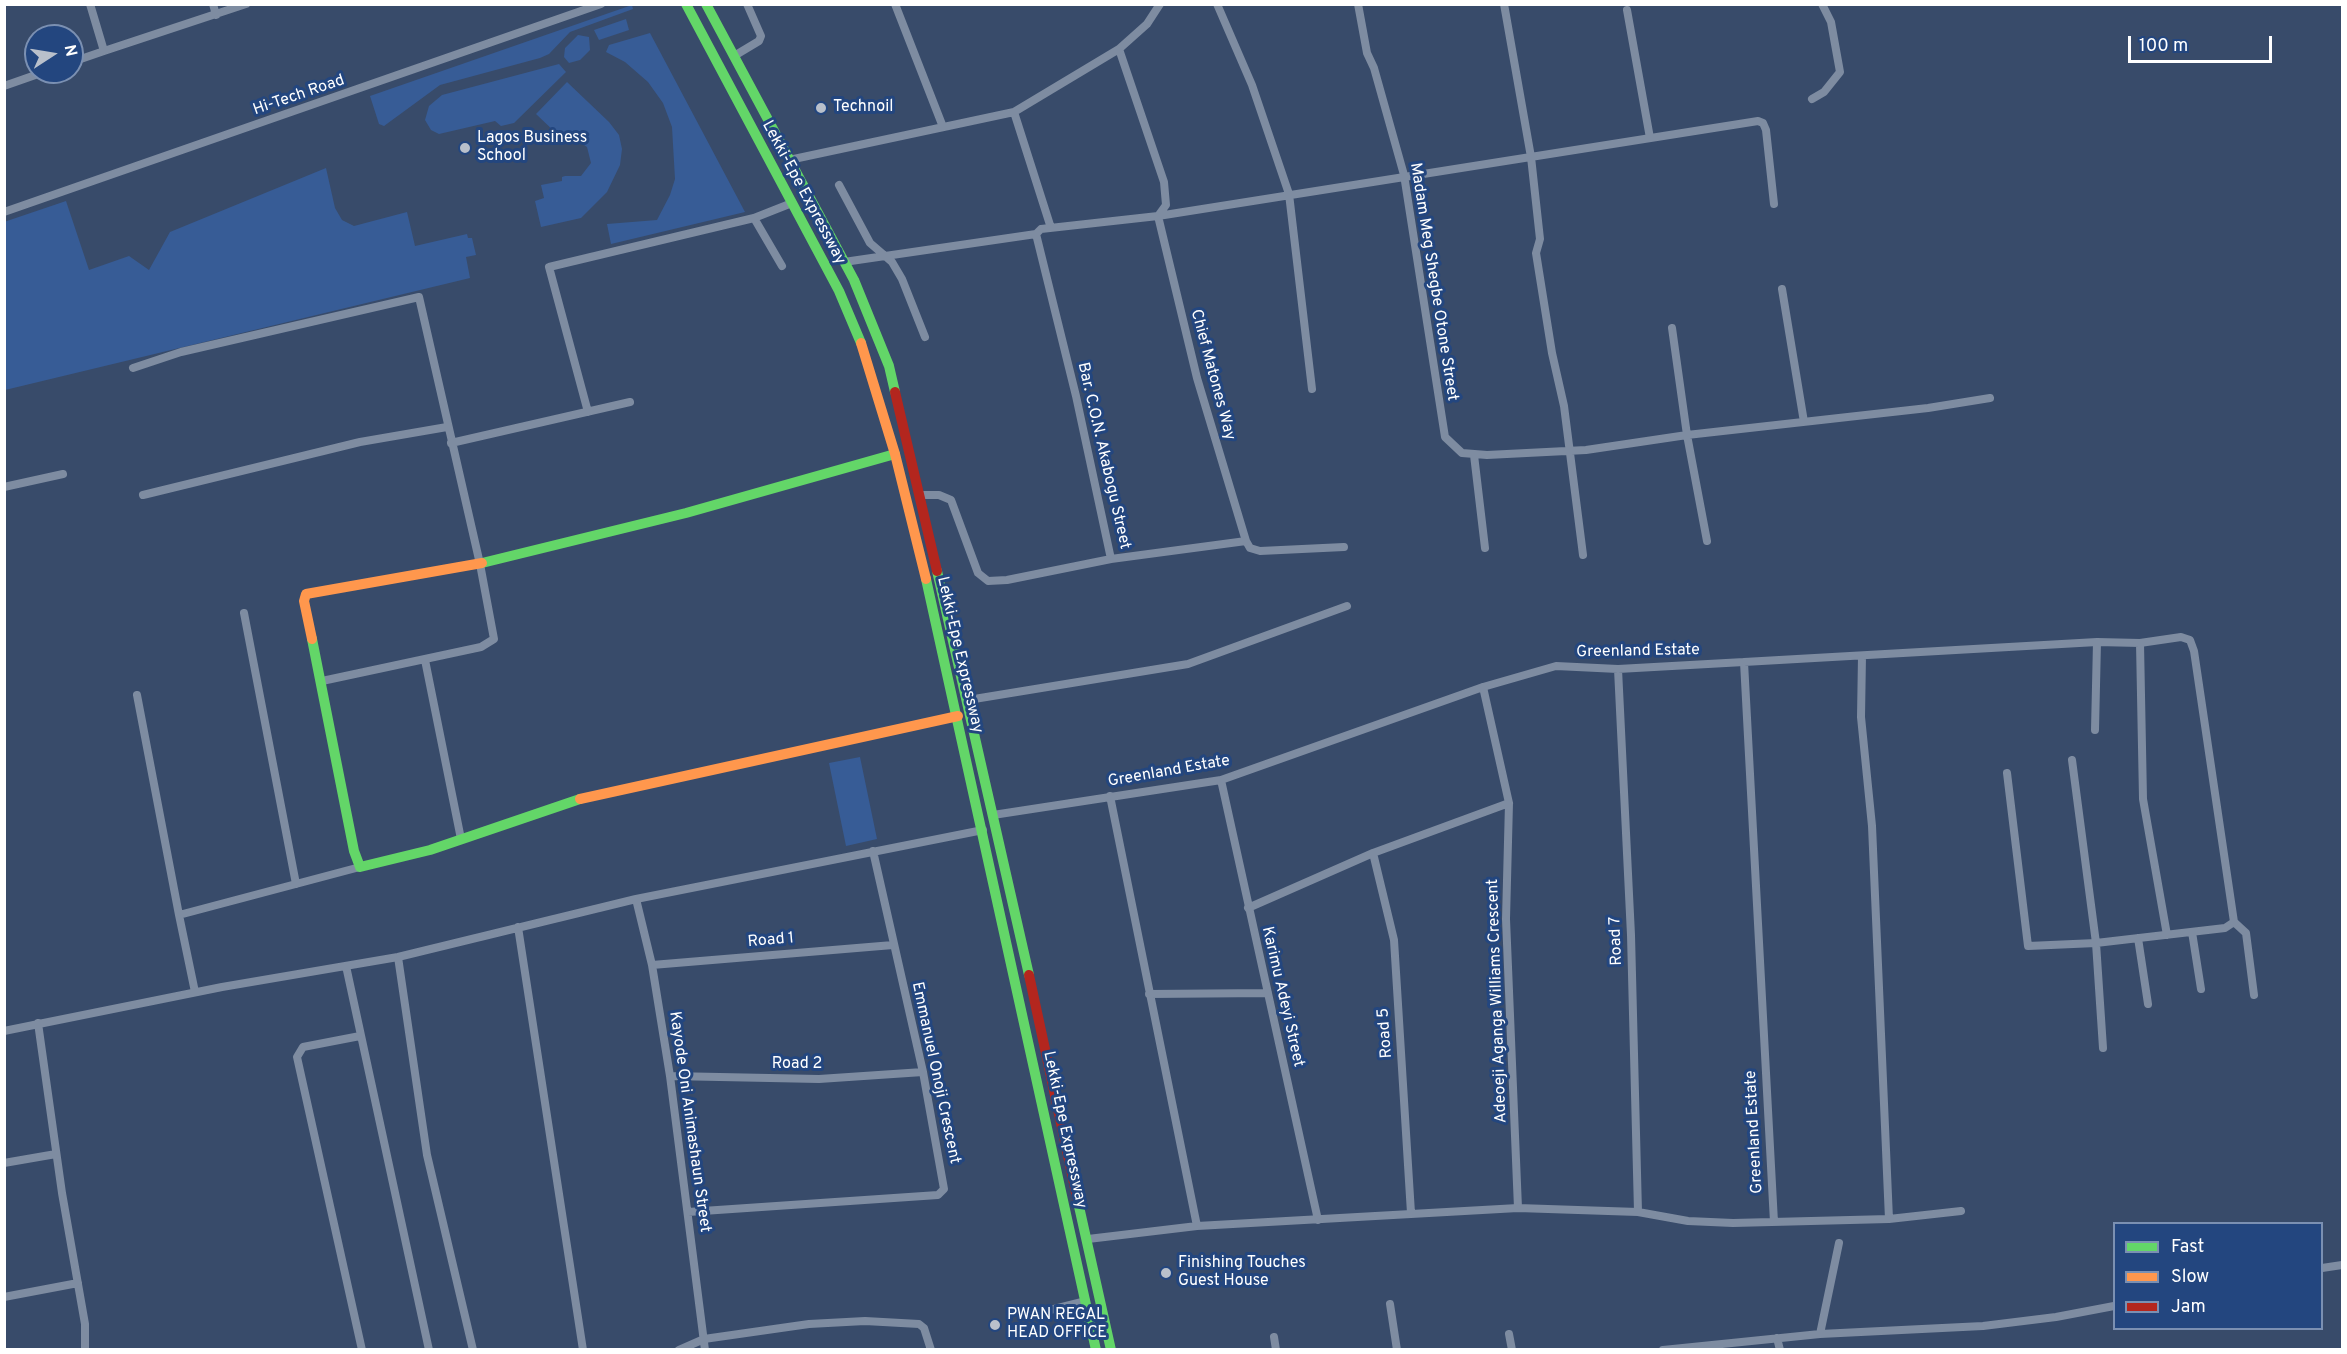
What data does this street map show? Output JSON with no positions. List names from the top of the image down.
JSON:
{
  "streets": {
    "main road": ["Lekki-Epe Expressway"],
    "street": [
      "Hi-Tech Road",
      "Madam Meg Shegbe Otone Street",
      "Chief Matones Way",
      "Bar. C.O.N. Akabogu Street",
      "Greenland Estate",
      "Road 1",
      "Road 7",
      "Karimu Adeyi Street",
      "Adeoeji Aganga Williams Crescent",
      "Road 5",
      "Road 2",
      "Emmanuel Onoji Crescent",
      "Kayode Oni Animashaun Street"
    ]
  },
  "crossings": [
    ["Lekki-Epe Expressway", "Greenland Estate"],
    ["Chief Matones Way", "Bar. C.O.N. Akabogu Street"],
    ["Greenland Estate", "Road 7"],
    ["Greenland Estate", "Karimu Adeyi Street"],
    ["Greenland Estate", "Adeoeji Aganga Williams Crescent"],
    ["Road 1", "Emmanuel Onoji Crescent"],
    ["Road 1", "Kayode Oni Animashaun Street"],
    ["Road 2", "Emmanuel Onoji Crescent"],
    ["Road 2", "Kayode Oni Animashaun Street"],
    ["Emmanuel Onoji Crescent", "Kayode Oni Animashaun Street"]
  ],
  "places": [
    "Technoil",
    "Lagos Business School",
    "Finishing Touches Guest House",
    "PWAN REGAL HEAD OFFICE"
  ],
  "legend": ["Fast", "Slow", "Jam"],
  "scale_bar": "100 m",
  "north": "right"
}
